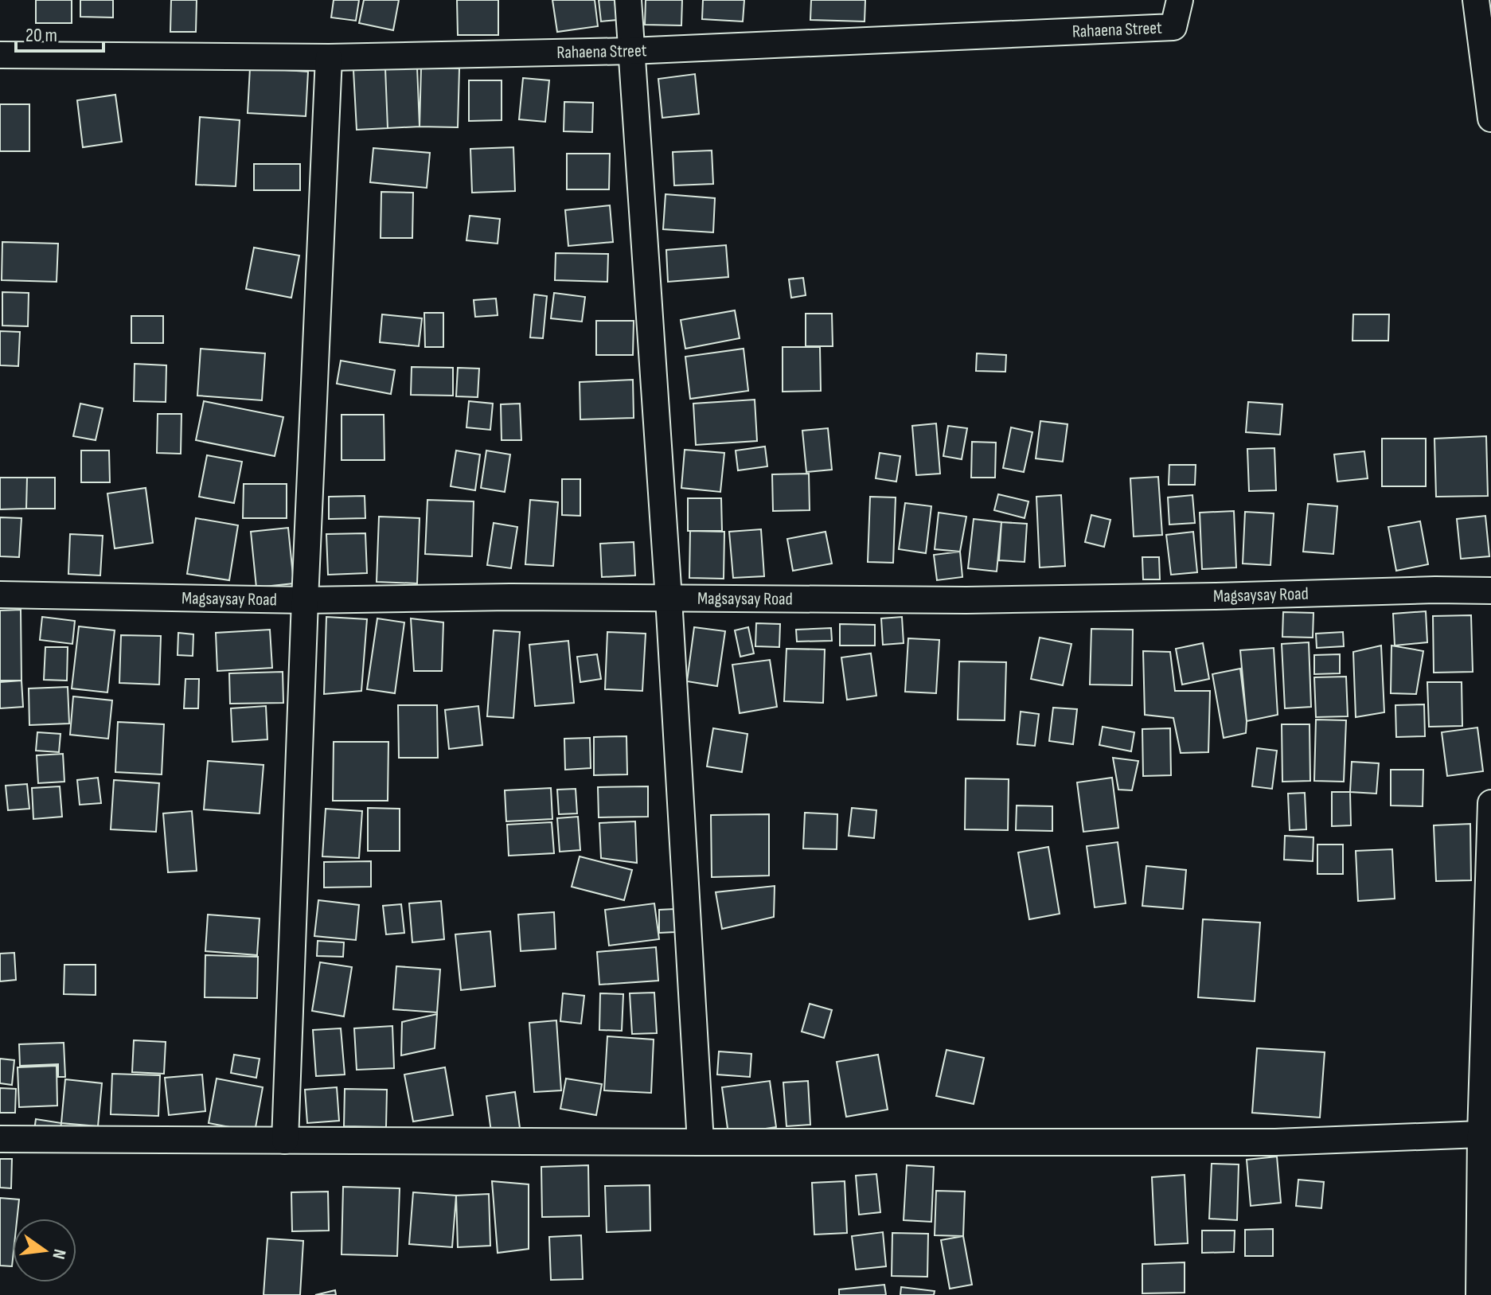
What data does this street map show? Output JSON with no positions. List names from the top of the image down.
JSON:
{
  "streets": {
    "street": ["Rahaena Street", "Magsaysay Road"]
  },
  "scale_bar": "20 m",
  "north": "right"
}
